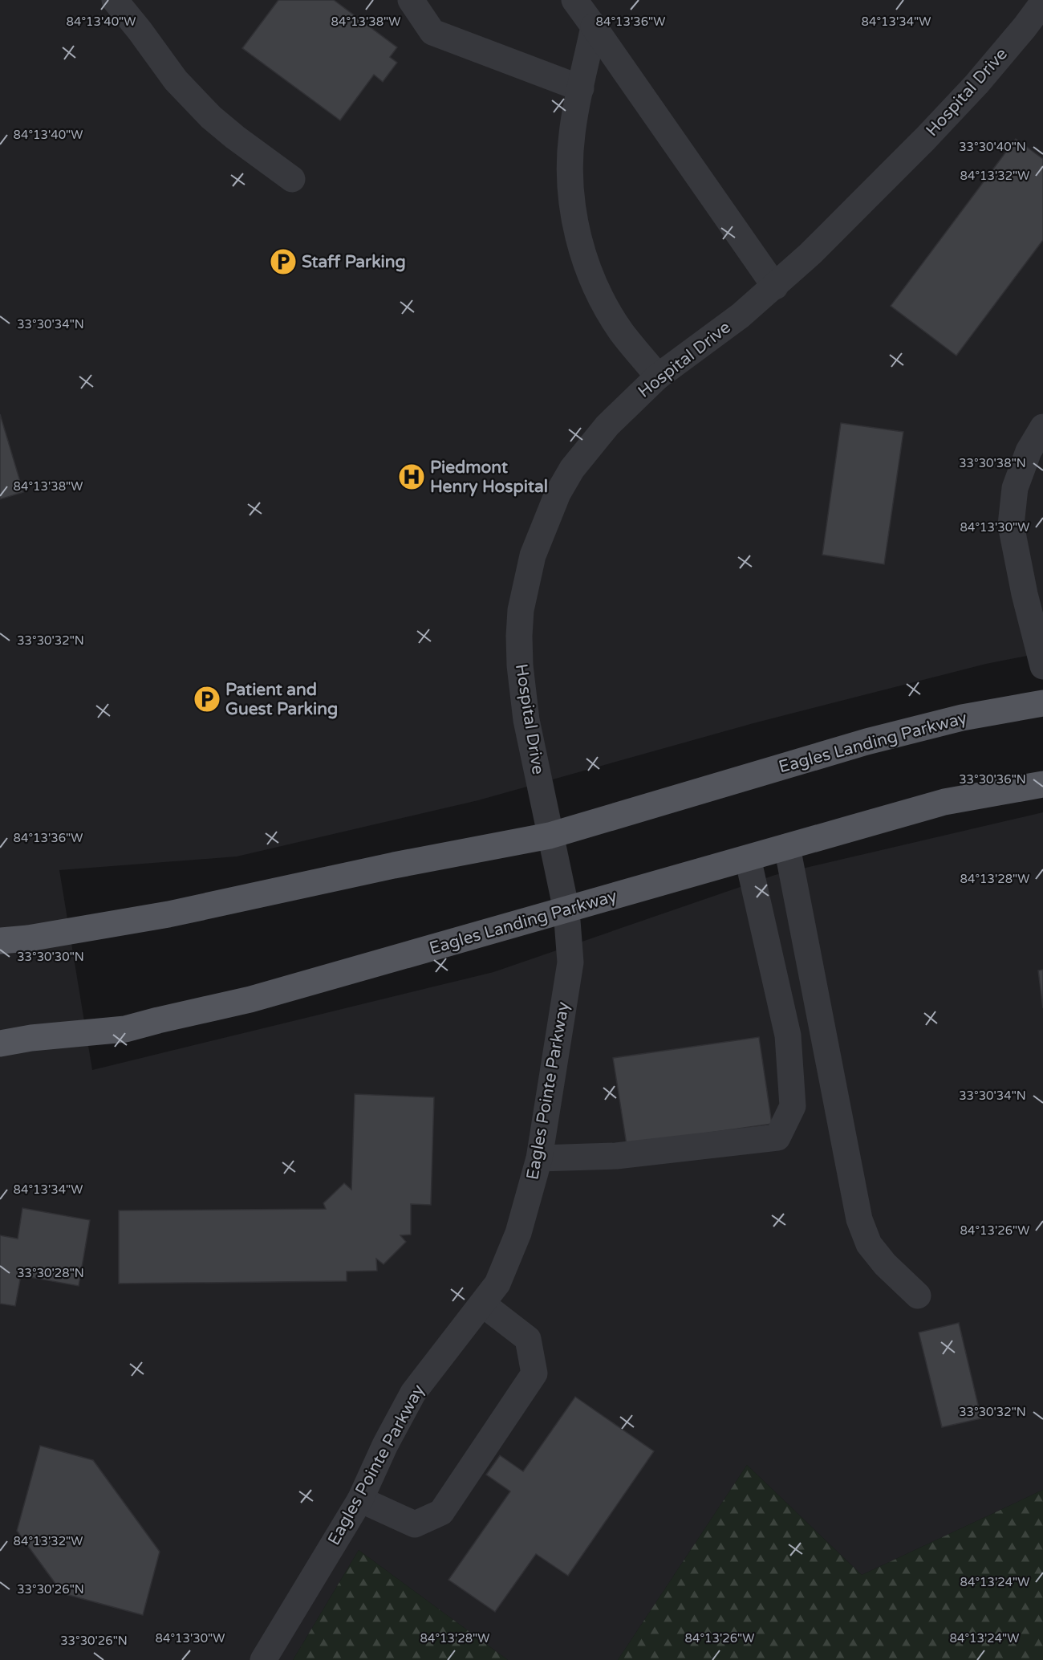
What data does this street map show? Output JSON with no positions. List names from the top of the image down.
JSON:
{
  "streets": {
    "main road": ["Eagles Landing Parkway"],
    "street": ["Hospital Drive", "Eagles Pointe Parkway"]
  },
  "crossings": [
    ["Hospital Drive", "Eagles Landing Parkway"],
    ["Hospital Drive", "Eagles Pointe Parkway"],
    ["Eagles Landing Parkway", "Eagles Pointe Parkway"]
  ],
  "places": {
    "parking": ["Staff Parking", "Patient and Guest Parking"],
    "hospital": ["Piedmont Henry Hospital"]
  },
  "coordinates": [
    "84°13'40\"W",
    "84°13'38\"W",
    "84°13'36\"W",
    "84°13'34\"W",
    "33°30'40\"N",
    "84°13'32\"W",
    "33°30'34\"N",
    "33°30'38\"N",
    "84°13'30\"W",
    "33°30'32\"N",
    "33°30'36\"N",
    "84°13'28\"W",
    "33°30'30\"N",
    "84°13'26\"W",
    "33°30'28\"N",
    "84°13'24\"W",
    "33°30'26\"N"
  ]
}
